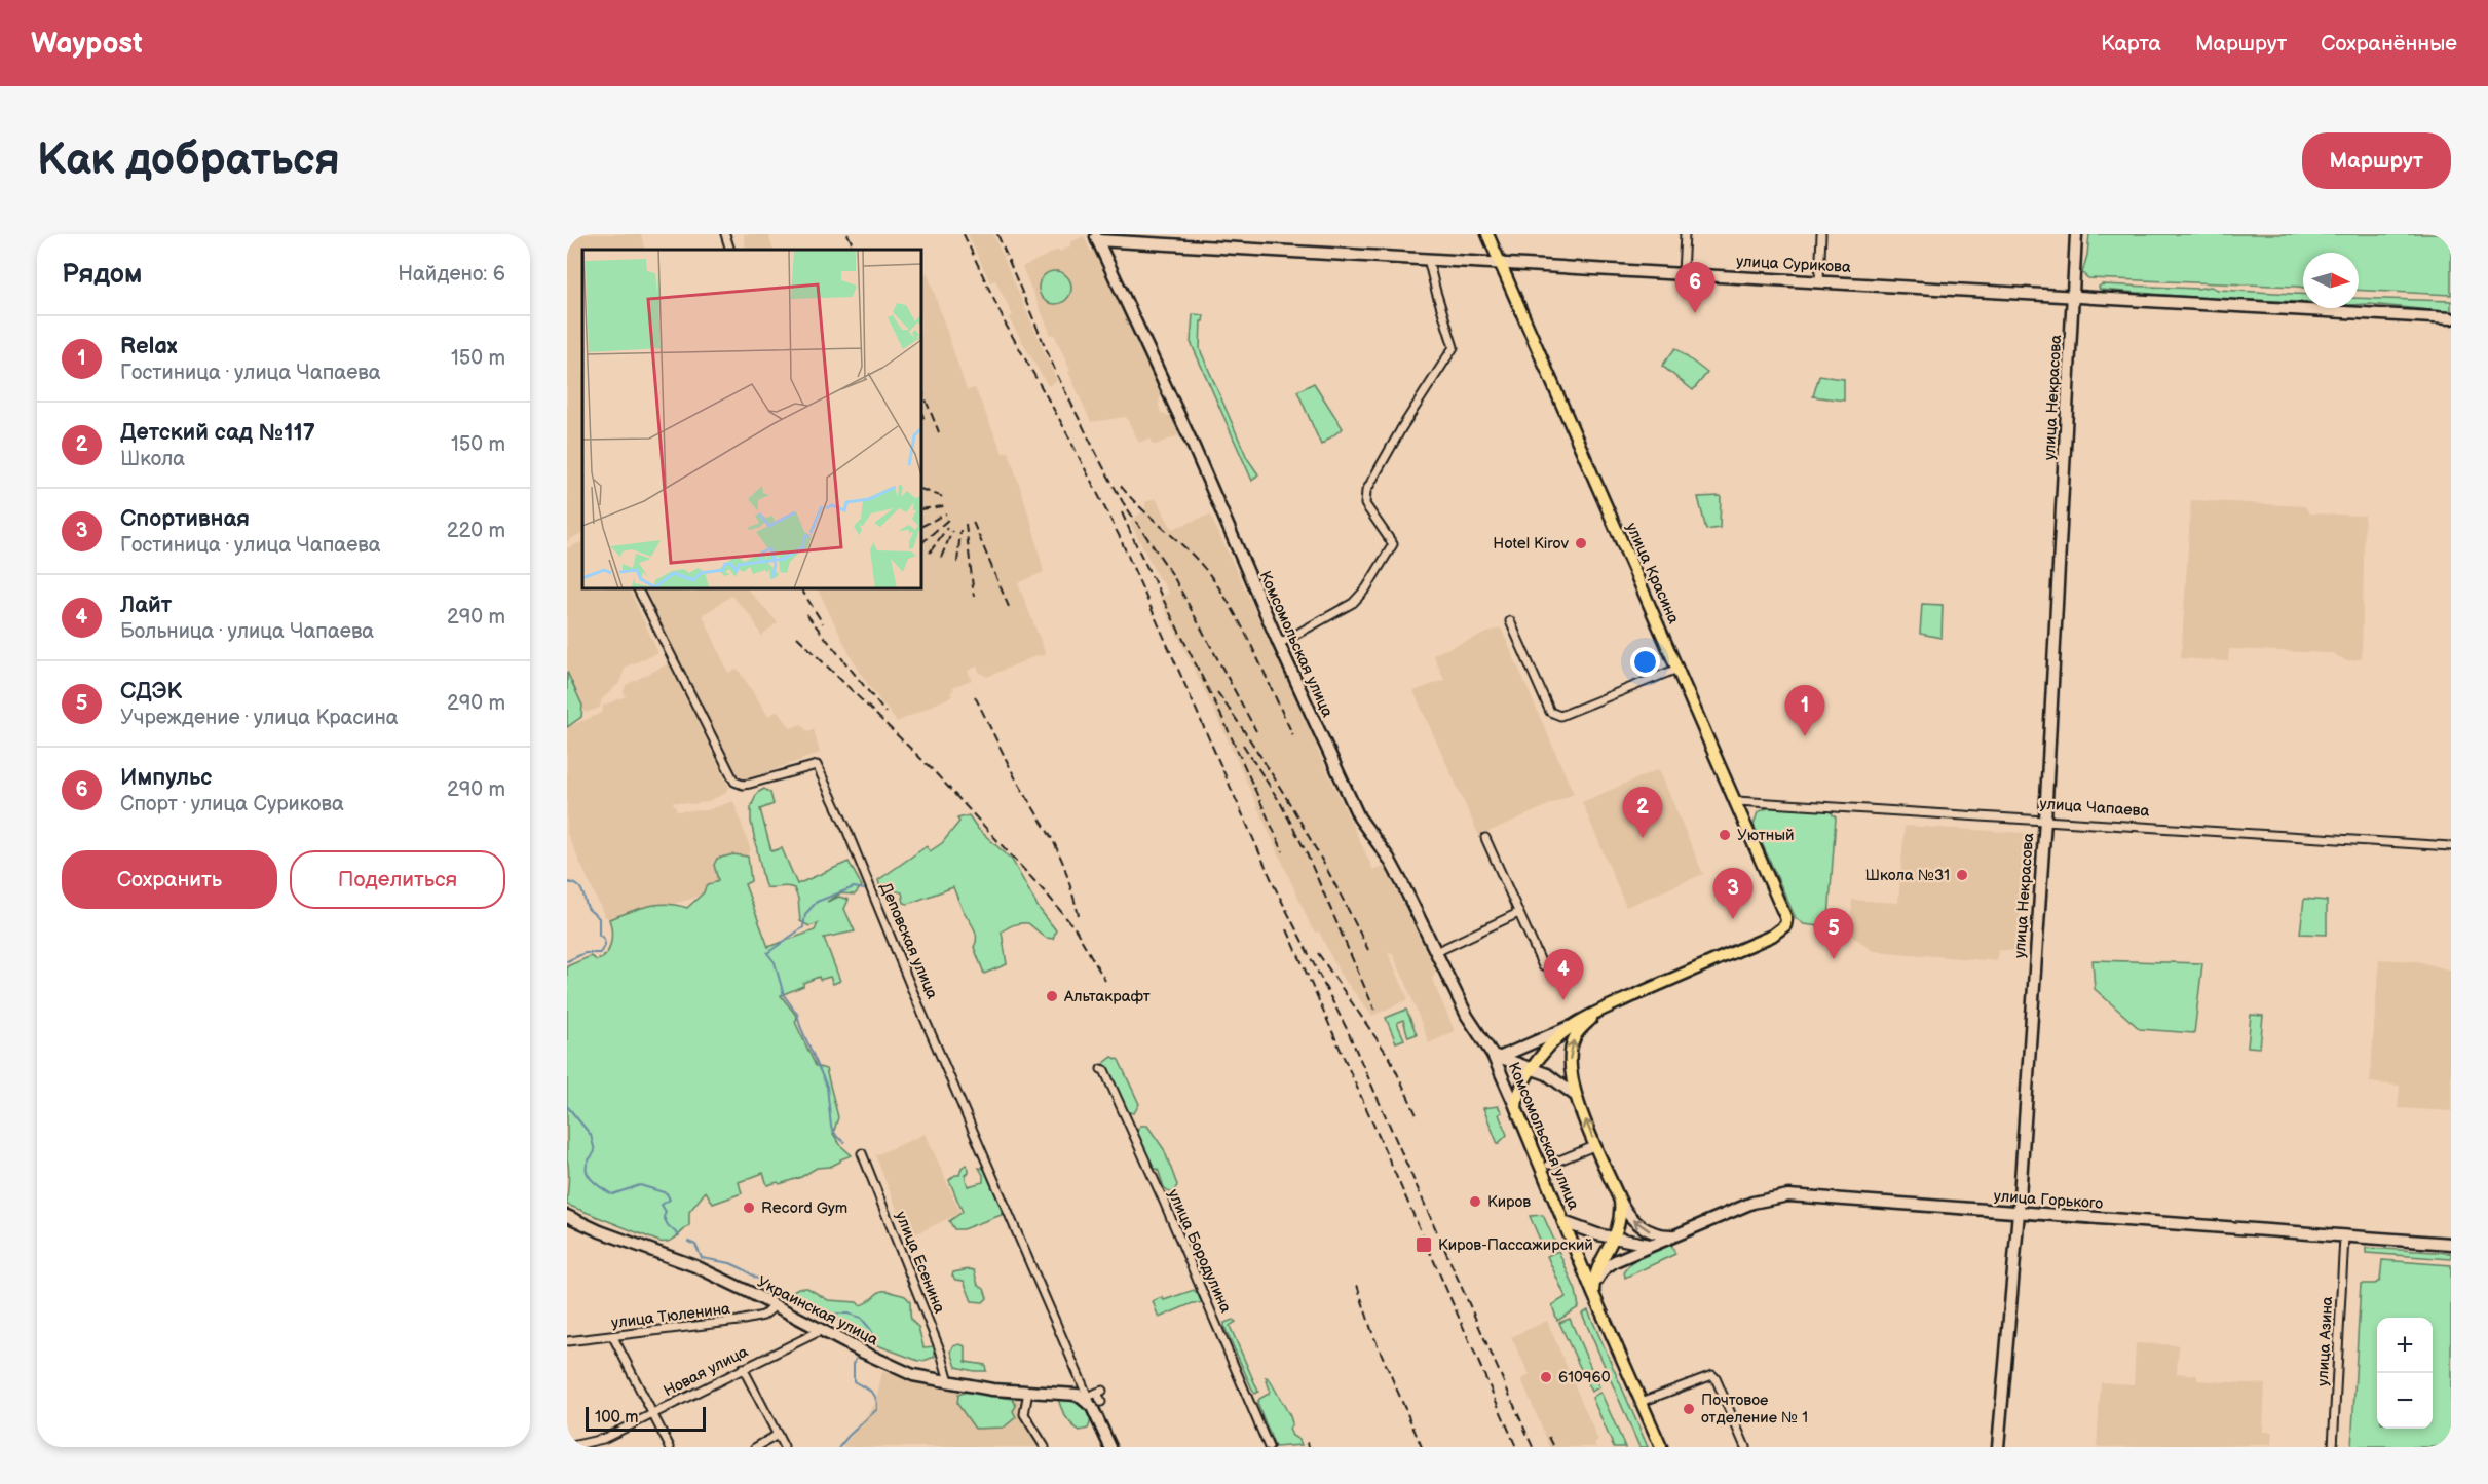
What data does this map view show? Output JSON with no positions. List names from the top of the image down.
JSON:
{
  "streets": {
    "main road": ["улица Красина", "Комсомольская улица"],
    "street": [
      "улица Сурикова",
      "улица Некрасова",
      "улица Чапаева",
      "Деповская улица",
      "улица Горького",
      "улица Бородулина",
      "улица Есенина",
      "Украинская улица",
      "улица Тюленина",
      "улица Азина",
      "Новая улица"
    ]
  },
  "crossings": [
    ["улица Сурикова", "улица Некрасова"],
    ["улица Сурикова", "улица Красина"],
    ["улица Сурикова", "Комсомольская улица"],
    ["улица Некрасова", "улица Чапаева"],
    ["улица Некрасова", "улица Горького"],
    ["улица Красина", "Комсомольская улица"],
    ["улица Красина", "улица Чапаева"],
    ["Комсомольская улица", "улица Горького"],
    ["Деповская улица", "Украинская улица"],
    ["улица Горького", "улица Азина"],
    ["улица Есенина", "Украинская улица"],
    ["Украинская улица", "улица Тюленина"],
    ["Украинская улица", "Новая улица"]
  ],
  "places": {
    "other": [
      "Hotel Kirov",
      "Уютный",
      "Школа №31",
      "Альтакрафт",
      "Киров",
      "Record Gym",
      "610960",
      "Почтовое отделение № 1"
    ],
    "transit": ["Киров-Пассажирский"]
  },
  "scale_bar": "100 m",
  "north": "right",
  "page": {
    "header": "Waypost",
    "nav": ["Карта", "Маршрут", "Сохранённые"],
    "buttons": [
      "Маршрут",
      ["Сохранить", "Поделиться"]
    ],
    "title": "Как добраться",
    "heading": ["Рядом", "Найдено: 6"],
    "pins": [
      "6",
      "1",
      "2",
      "3",
      "5",
      "4"
    ],
    "list": [
      {
        "mark": "1",
        "name": "Relax",
        "note": "Гостиница · улица Чапаева",
        "value": "150 m"
      },
      {
        "mark": "2",
        "name": "Детский сад №117",
        "note": "Школа",
        "value": "150 m"
      },
      {
        "mark": "3",
        "name": "Спортивная",
        "note": "Гостиница · улица Чапаева",
        "value": "220 m"
      },
      {
        "mark": "4",
        "name": "Лайт",
        "note": "Больница · улица Чапаева",
        "value": "290 m"
      },
      {
        "mark": "5",
        "name": "СДЭК",
        "note": "Учреждение · улица Красина",
        "value": "290 m"
      },
      {
        "mark": "6",
        "name": "Импульс",
        "note": "Спорт · улица Сурикова",
        "value": "290 m"
      }
    ],
    "map_buttons": ["+", "−"],
    "scale": "100 m"
  }
}
